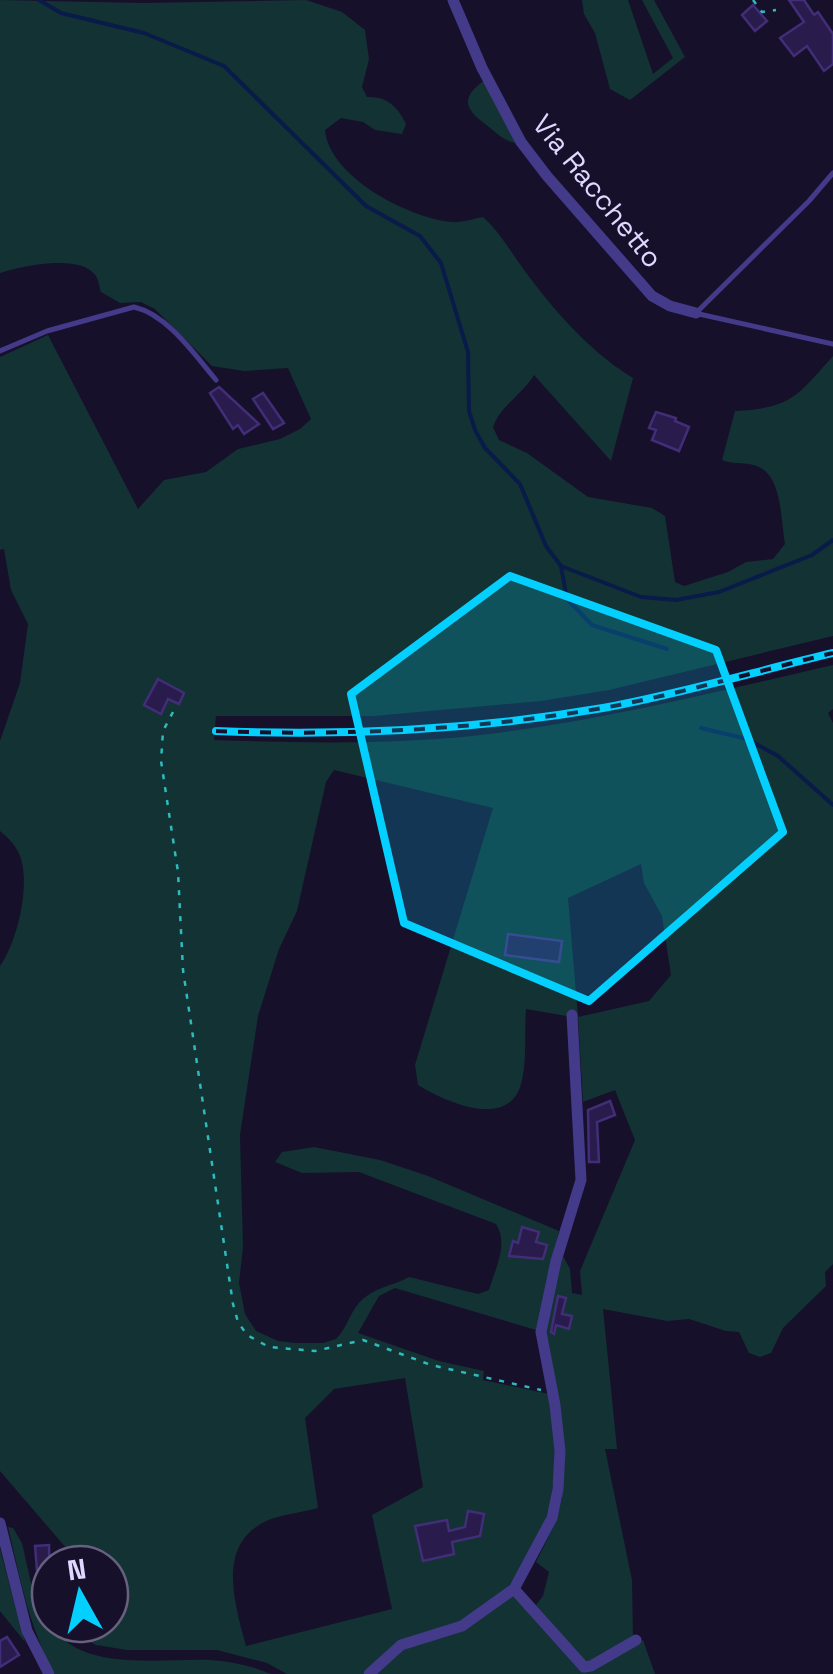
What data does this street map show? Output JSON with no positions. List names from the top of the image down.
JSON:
{
  "streets": {
    "street": ["Via Racchetto"]
  },
  "north": "top"
}
